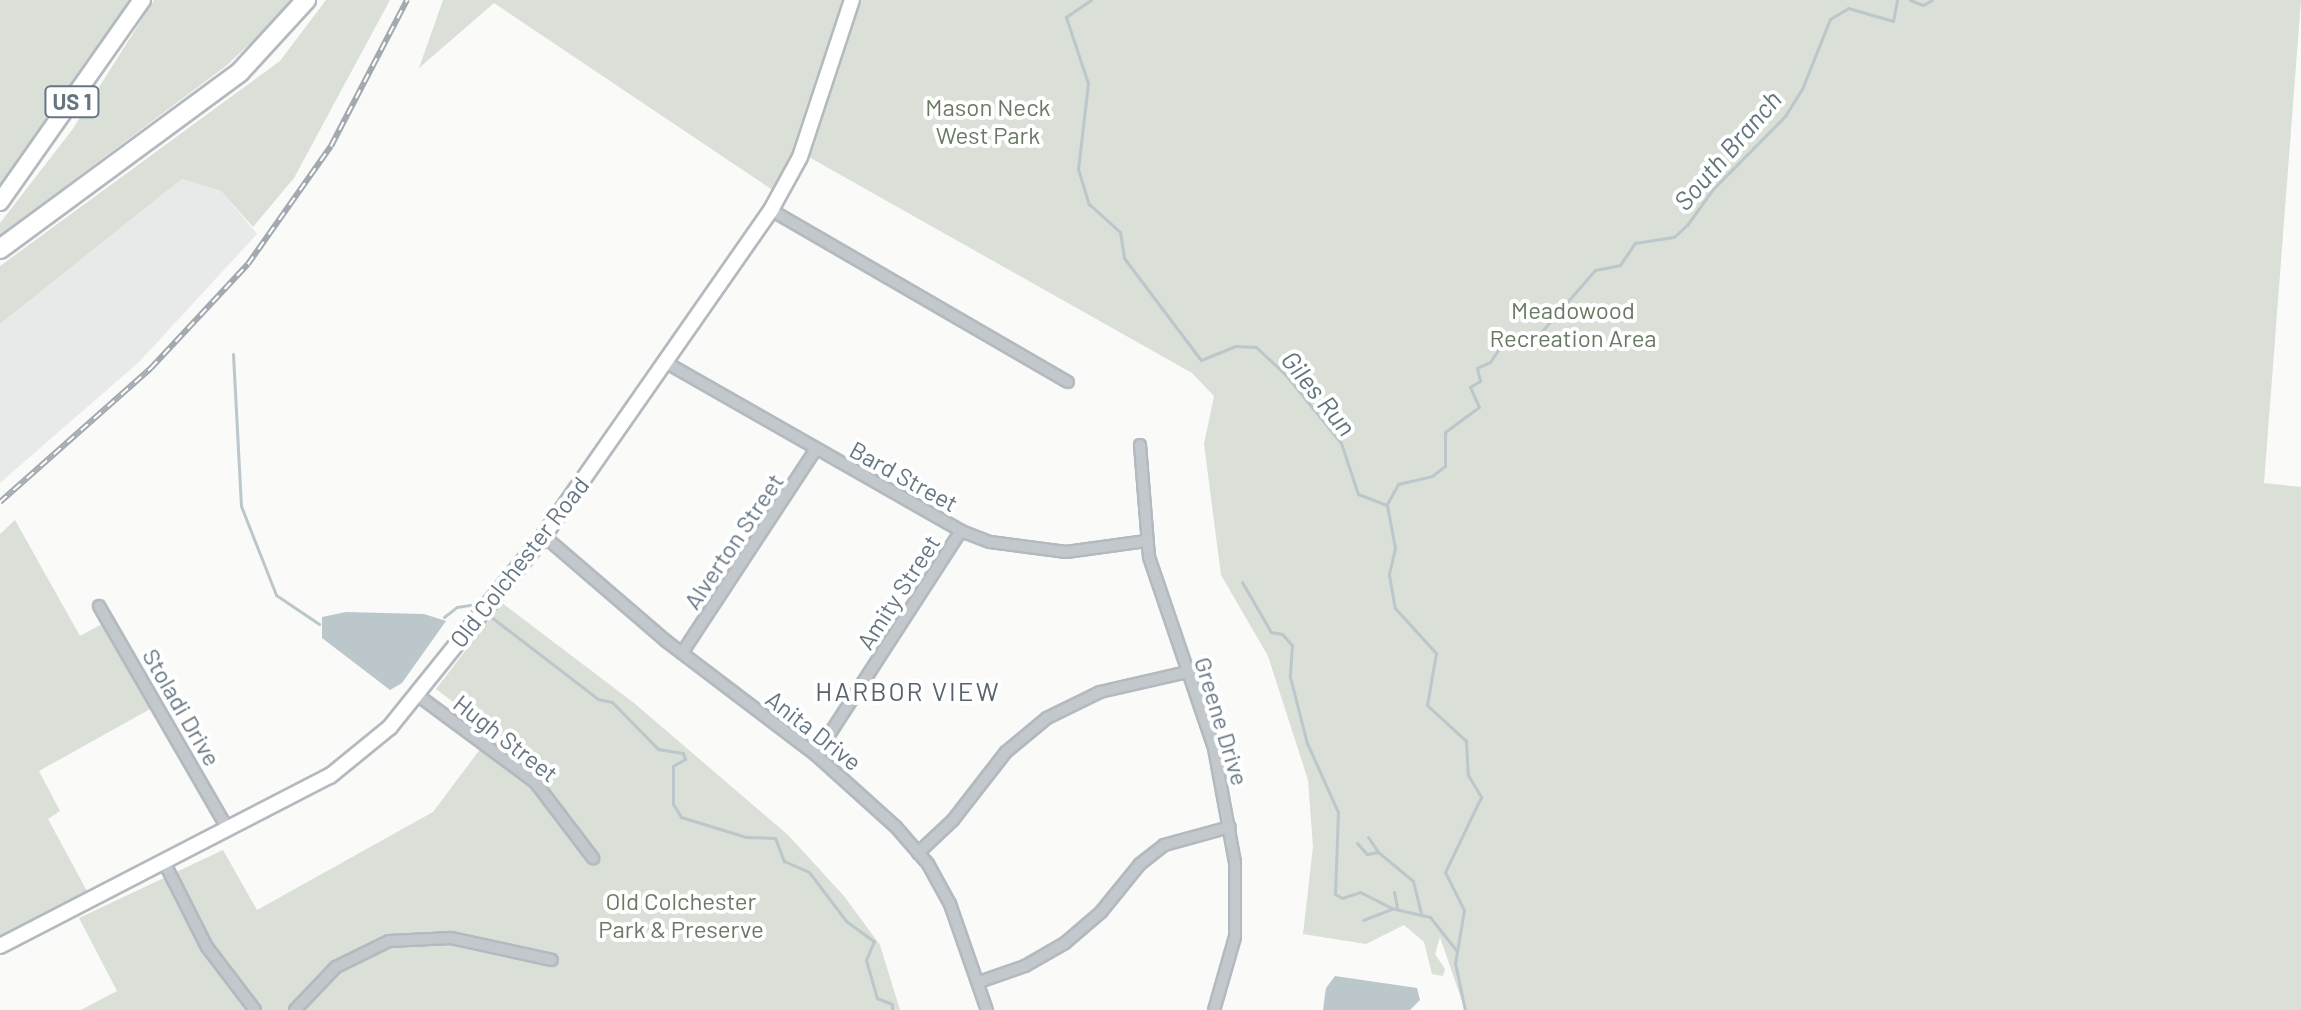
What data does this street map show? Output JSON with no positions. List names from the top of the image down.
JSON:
{
  "streets": {
    "main road": ["US 1"],
    "street": [
      "Bard Street",
      "Alverton Street",
      "Old Colchester Road",
      "Amity Street",
      "Stoladi Drive",
      "Greene Drive",
      "Anita Drive",
      "Hugh Street"
    ]
  },
  "crossings": [
    ["Bard Street", "Alverton Street"],
    ["Bard Street", "Old Colchester Road"],
    ["Bard Street", "Amity Street"],
    ["Bard Street", "Greene Drive"],
    ["Alverton Street", "Anita Drive"],
    ["Old Colchester Road", "Stoladi Drive"],
    ["Old Colchester Road", "Anita Drive"],
    ["Old Colchester Road", "Hugh Street"],
    ["Amity Street", "Anita Drive"]
  ],
  "districts": ["HARBOR VIEW"],
  "water": ["South Branch", "Giles Run"],
  "parks": ["Mason Neck West Park", "Meadowood Recreation Area", "Old Colchester Park & Preserve"]
}
